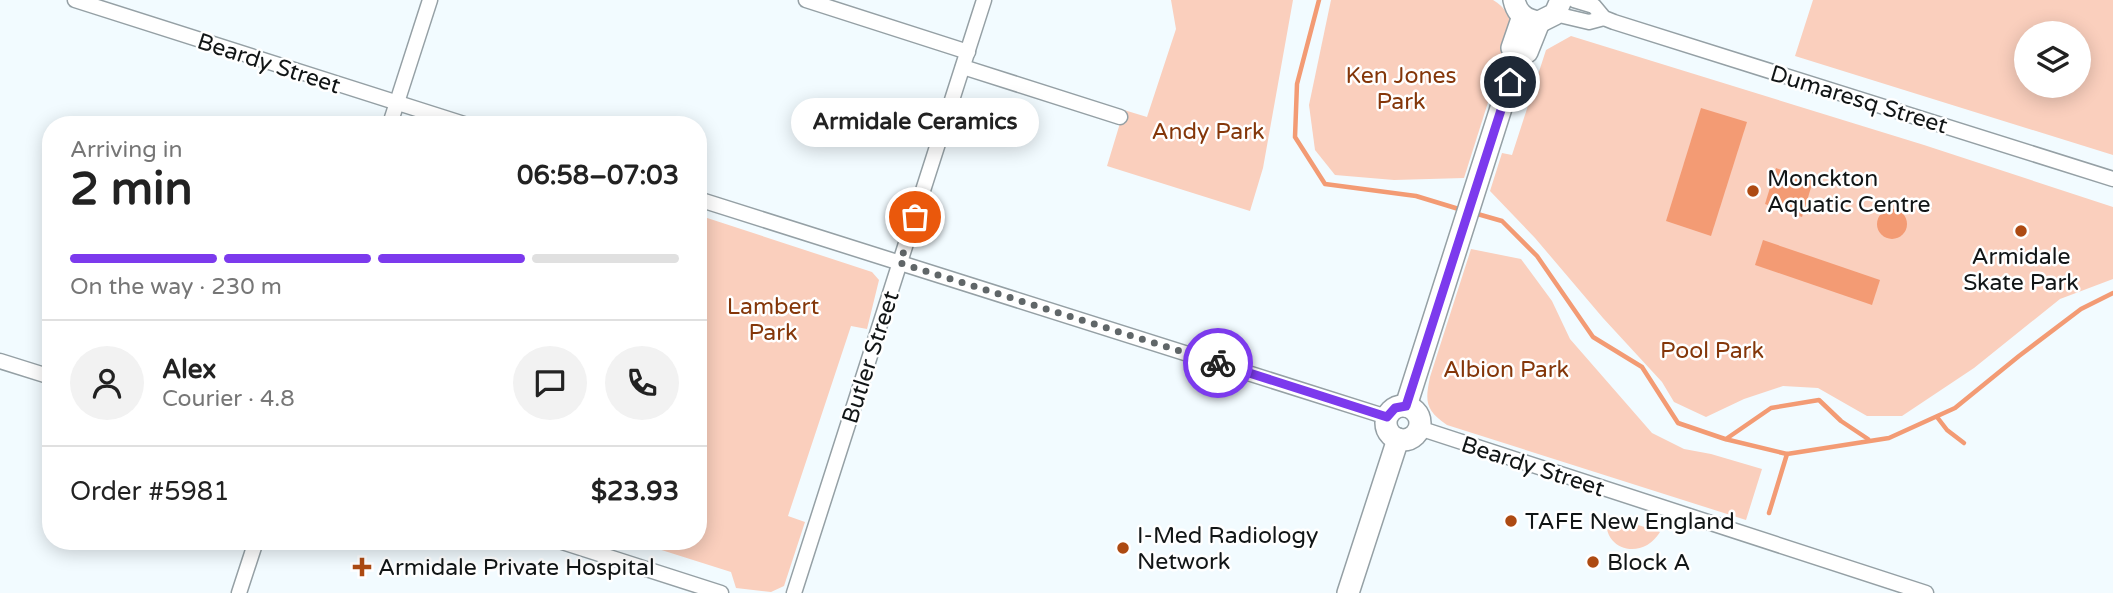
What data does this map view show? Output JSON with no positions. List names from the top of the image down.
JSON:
{
  "streets": {
    "street": ["Beardy Street", "Dumaresq Street", "Butler Street"]
  },
  "parks": [
    "Ken Jones Park",
    "Andy Park",
    "Lambert Park",
    "Pool Park",
    "Albion Park"
  ],
  "places": {
    "other": [
      "Monckton Aquatic Centre",
      "Armidale Ceramics",
      "Armidale Skate Park",
      "TAFE New England",
      "I-Med Radiology Network",
      "Block A"
    ],
    "health": ["Armidale Private Hospital"]
  },
  "page": {
    "bubble": "Armidale Ceramics",
    "heading": ["2 min", "Arriving in", "06:58–07:03"],
    "panel": [
      "Alex",
      "Courier · 4.8",
      "Order #5981",
      "$23.93"
    ],
    "bar": "On the way · 230 m"
  }
}
